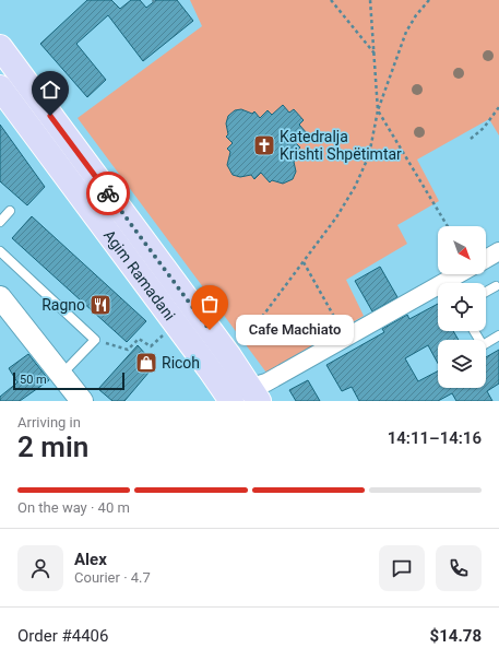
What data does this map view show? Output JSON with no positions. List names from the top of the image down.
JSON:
{
  "streets": {
    "main road": ["Agim Ramadani"]
  },
  "places": {
    "church": ["Katedralja Krishti Shpëtimtar"],
    "restaurant": ["Ragno"],
    "other": ["Cafe Machiato"],
    "shop": ["Ricoh"]
  },
  "scale_bar": "50 m",
  "north": "bottom right",
  "page": {
    "bubble": "Cafe Machiato",
    "scale": "50 m",
    "heading": ["2 min", "Arriving in", "14:11–14:16"],
    "panel": [
      "Alex",
      "Courier · 4.7",
      "Order #4406",
      "$14.78"
    ],
    "bar": "On the way · 40 m"
  }
}
